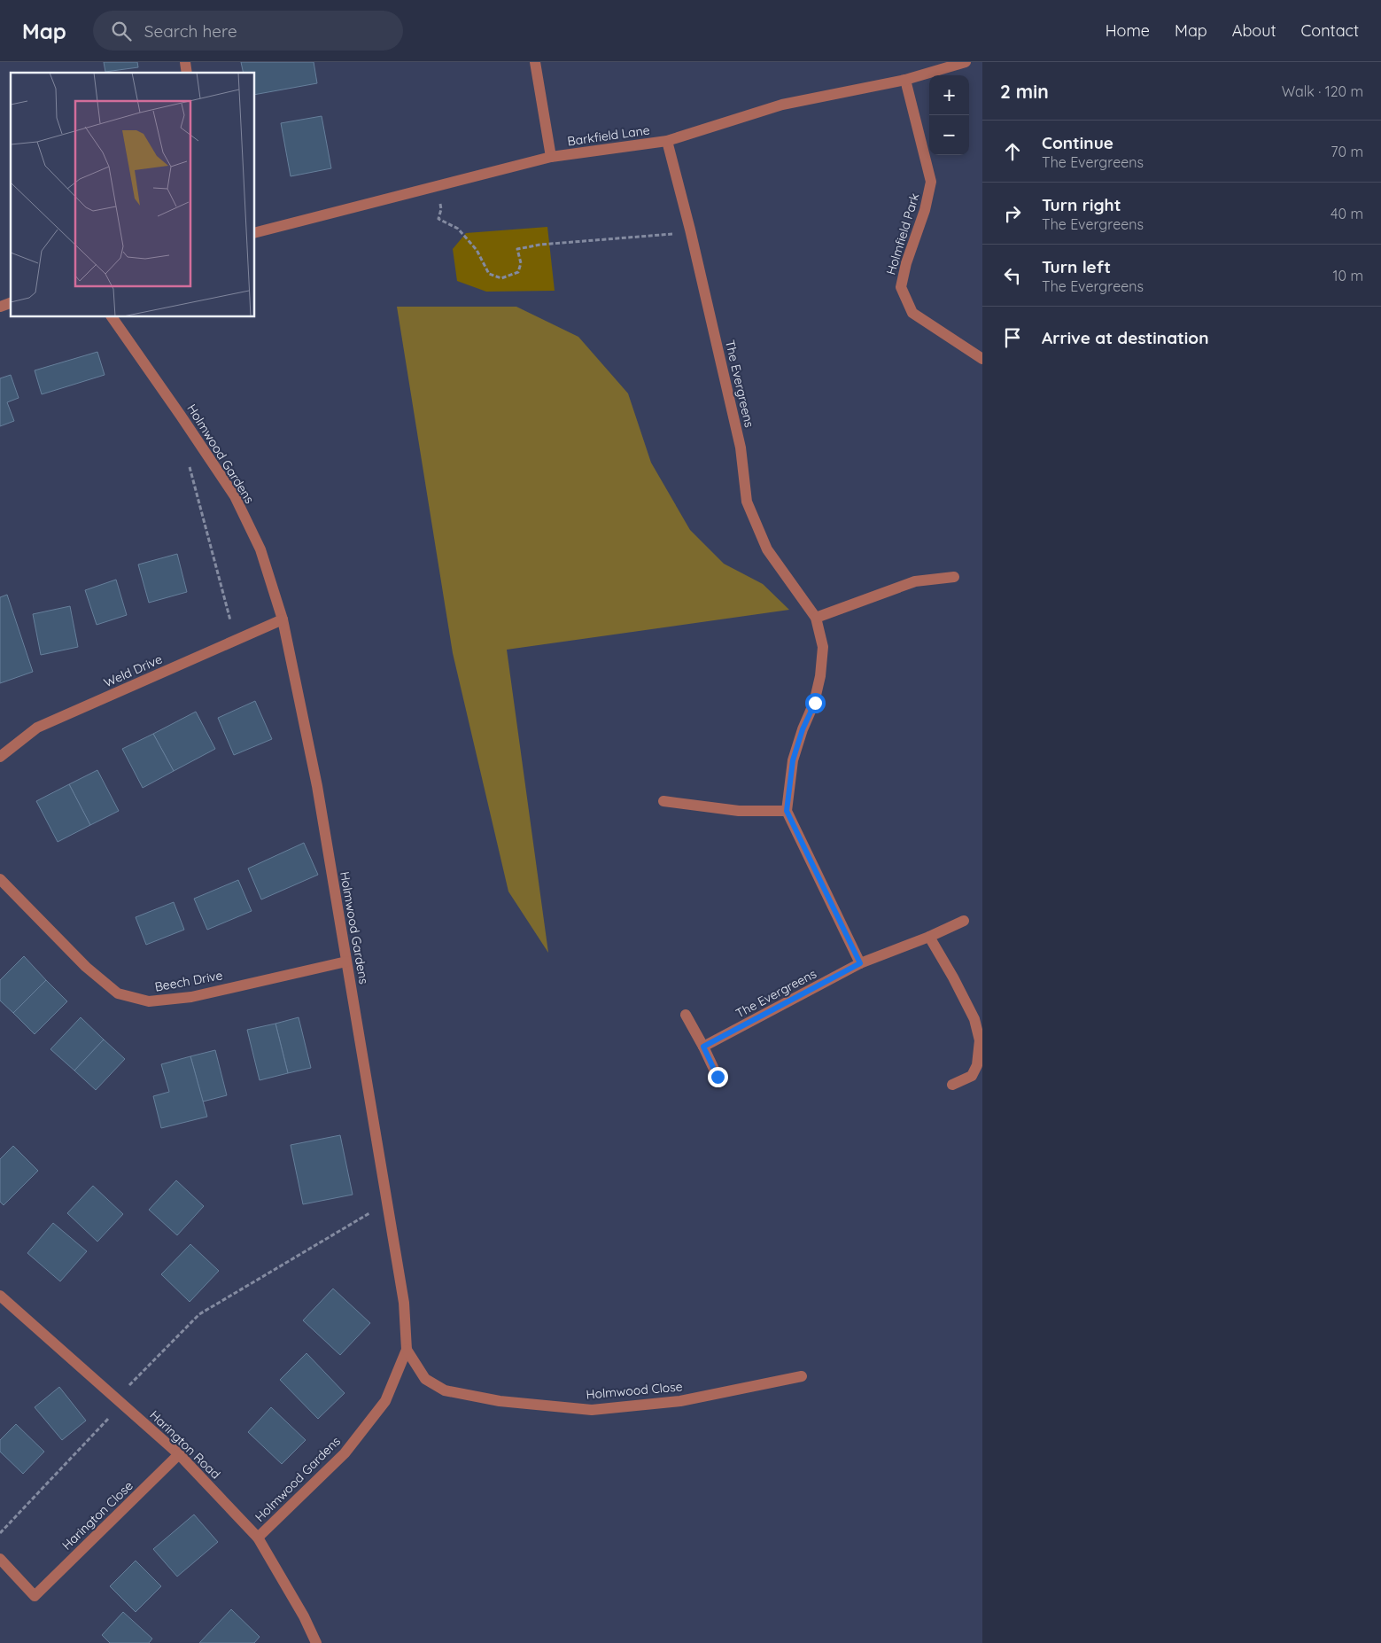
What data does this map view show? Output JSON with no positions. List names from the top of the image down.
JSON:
{
  "streets": {
    "street": [
      "Barkfield Lane",
      "Holmfield Park",
      "The Evergreens",
      "Holmwood Gardens",
      "Weld Drive",
      "Beech Drive",
      "Holmwood Close",
      "Harington Road",
      "Harington Close"
    ]
  },
  "crossings": [
    ["Barkfield Lane", "Holmfield Park"],
    ["Barkfield Lane", "The Evergreens"],
    ["Holmwood Gardens", "Weld Drive"],
    ["Holmwood Gardens", "Beech Drive"],
    ["Holmwood Gardens", "Holmwood Close"],
    ["Holmwood Gardens", "Harington Road"],
    ["Harington Road", "Harington Close"]
  ],
  "page": {
    "header": "Map",
    "search": "Search here",
    "nav": [
      "Home",
      "Map",
      "About",
      "Contact"
    ],
    "heading": ["2 min", "Walk · 120 m"],
    "map_buttons": ["+", "−"],
    "list": [
      ["Continue", "The Evergreens", "70 m"],
      ["Turn right", "The Evergreens", "40 m"],
      ["Turn left", "The Evergreens", "10 m"],
      "Arrive at destination"
    ]
  }
}
